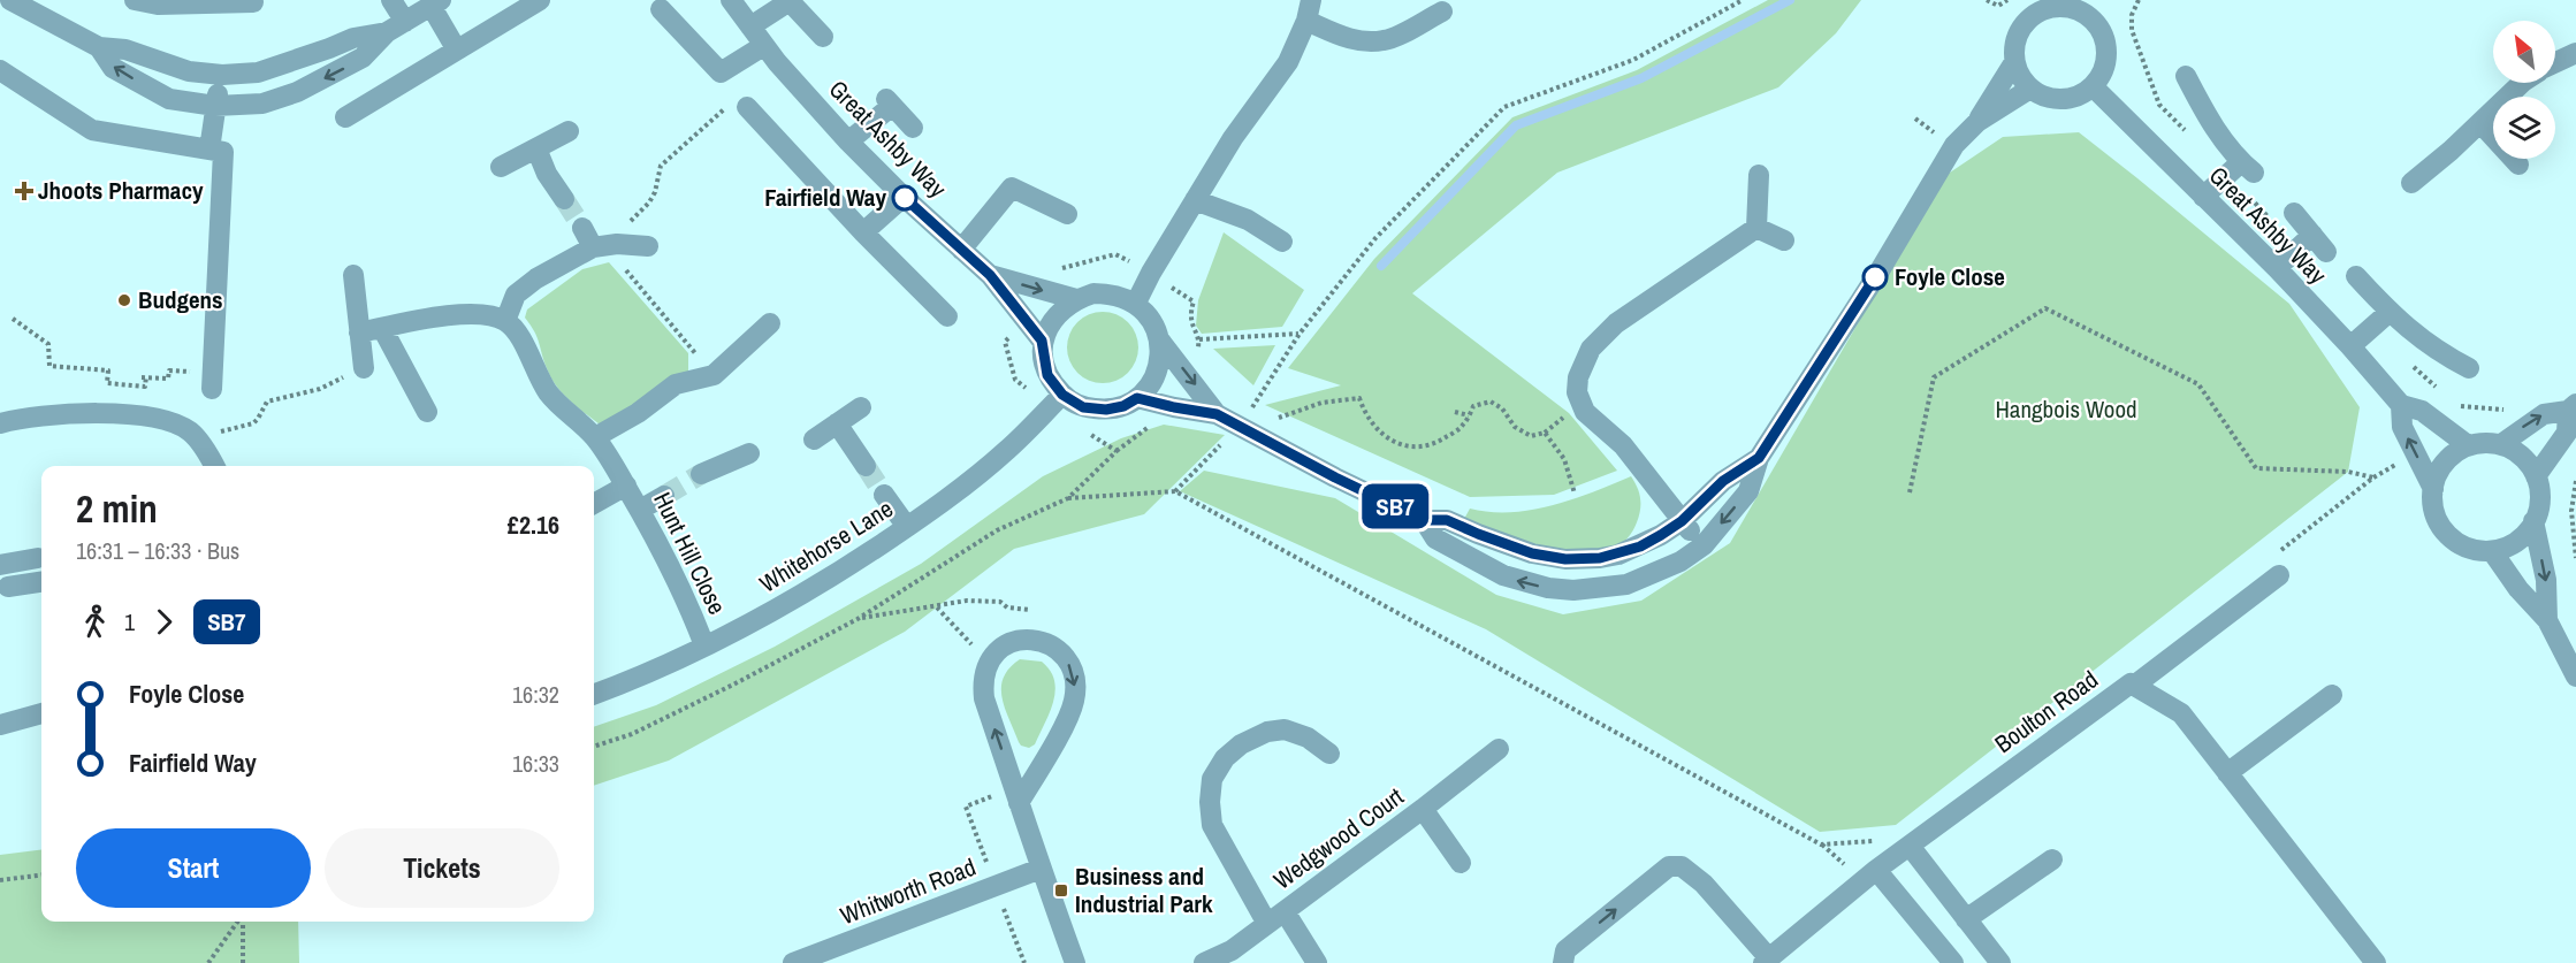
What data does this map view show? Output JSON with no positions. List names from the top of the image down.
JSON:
{
  "streets": {
    "street": [
      "Great Ashby Way",
      "Whitehorse Lane",
      "Hunt Hill Close",
      "Boulton Road",
      "Wedgwood Court",
      "Whitworth Road"
    ]
  },
  "crossings": [
    ["Great Ashby Way", "Whitehorse Lane"],
    ["Whitehorse Lane", "Hunt Hill Close"]
  ],
  "parks": ["Hangbois Wood"],
  "places": {
    "health": ["Jhoots Pharmacy"],
    "other": ["Fairfield Way", "Foyle Close", "Budgens"],
    "transit": ["Business and Industrial Park"]
  },
  "lines": ["bus line SB7"],
  "north": "top left",
  "page": {
    "on_map": "SB7",
    "heading": ["2 min", "16:31 – 16:33 · Bus", "£2.16"],
    "legs": ["1", "SB7"],
    "list": [
      {
        "name": "Foyle Close",
        "value": "16:32"
      },
      {
        "name": "Fairfield Way",
        "value": "16:33"
      }
    ],
    "buttons": ["Start", "Tickets"]
  }
}
